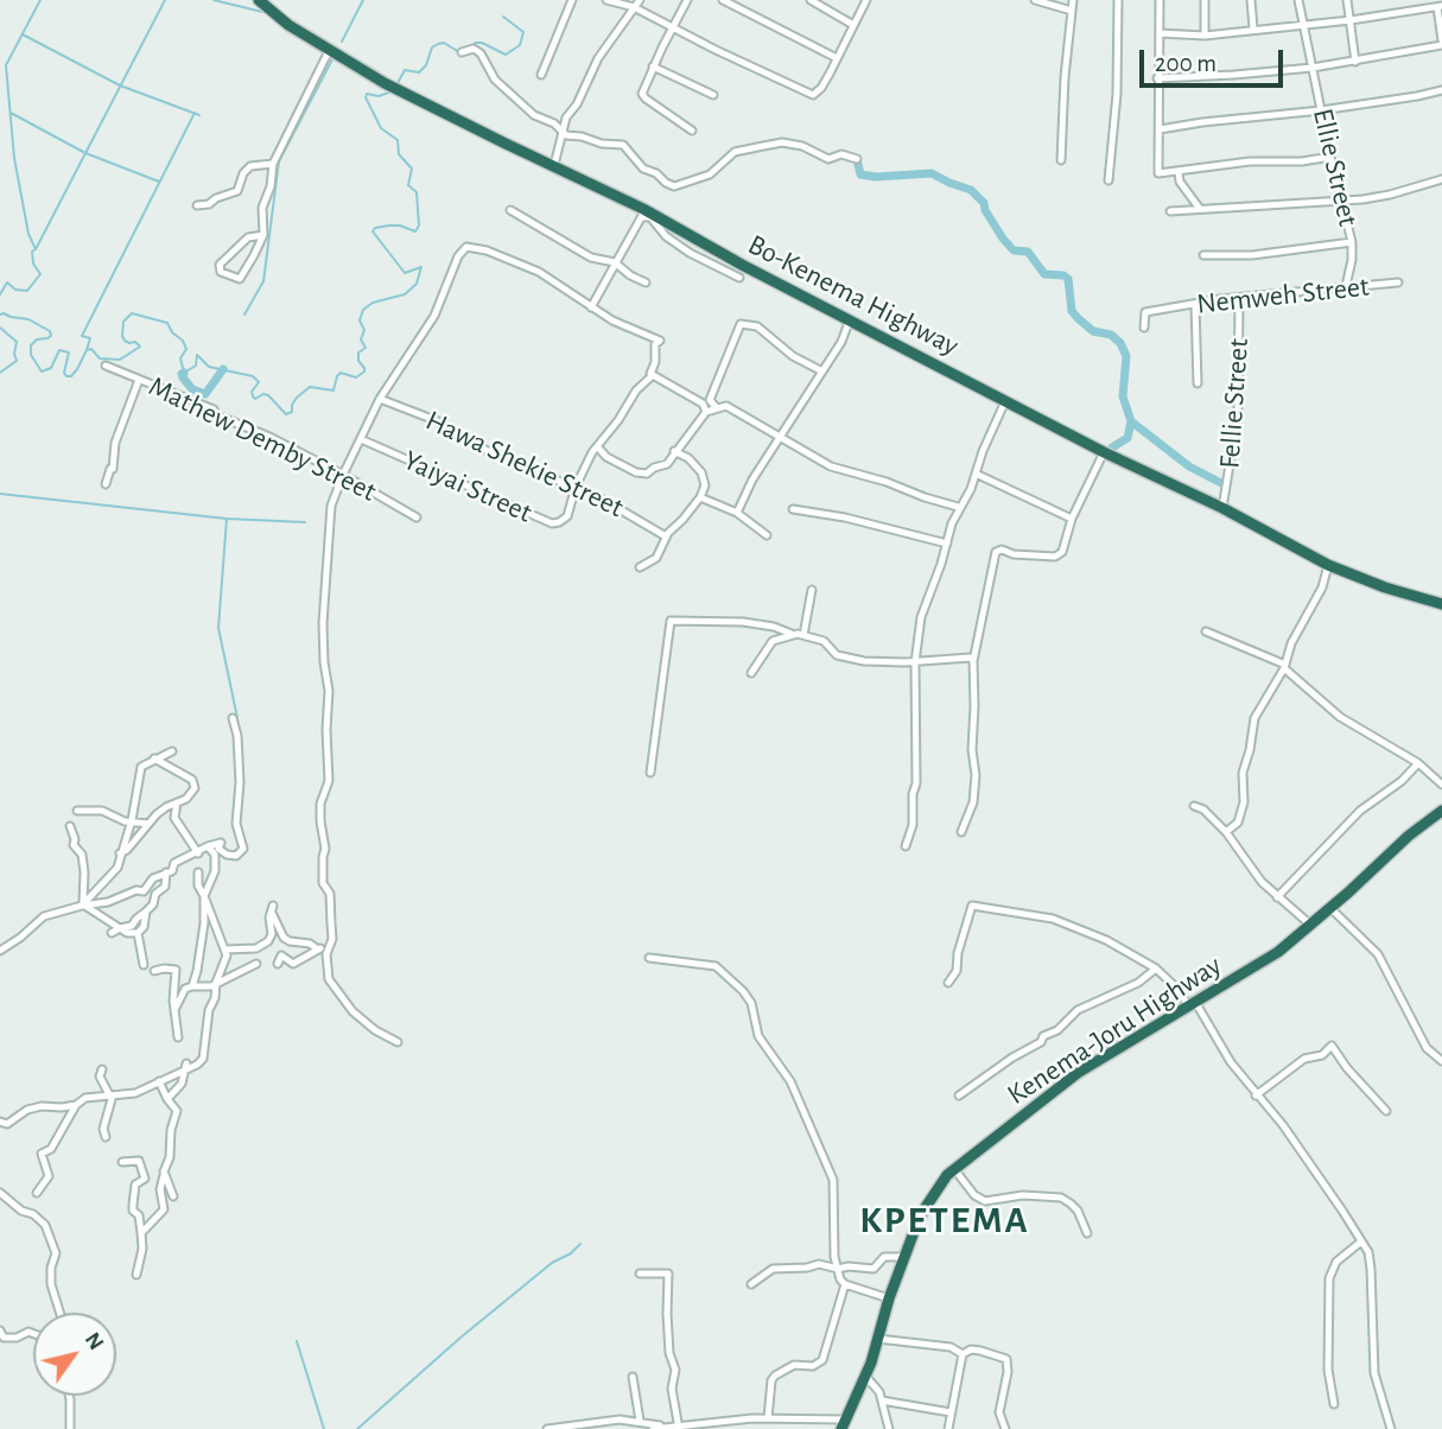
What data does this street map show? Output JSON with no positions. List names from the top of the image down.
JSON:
{
  "streets": {
    "highway": ["Bo-Kenema Highway", "Kenema-Joru Highway"],
    "street": [
      "Ellie Street",
      "Nemweh Street",
      "Fellie Street",
      "Mathew Demby Street",
      "Hawa Shekie Street",
      "Yaiyai Street"
    ]
  },
  "crossings": [
    ["Ellie Street", "Nemweh Street"],
    ["Bo-Kenema Highway", "Fellie Street"],
    ["Nemweh Street", "Fellie Street"],
    ["Hawa Shekie Street", "Yaiyai Street"]
  ],
  "districts": ["KPETEMA"],
  "scale_bar": "200 m",
  "north": "top right"
}
